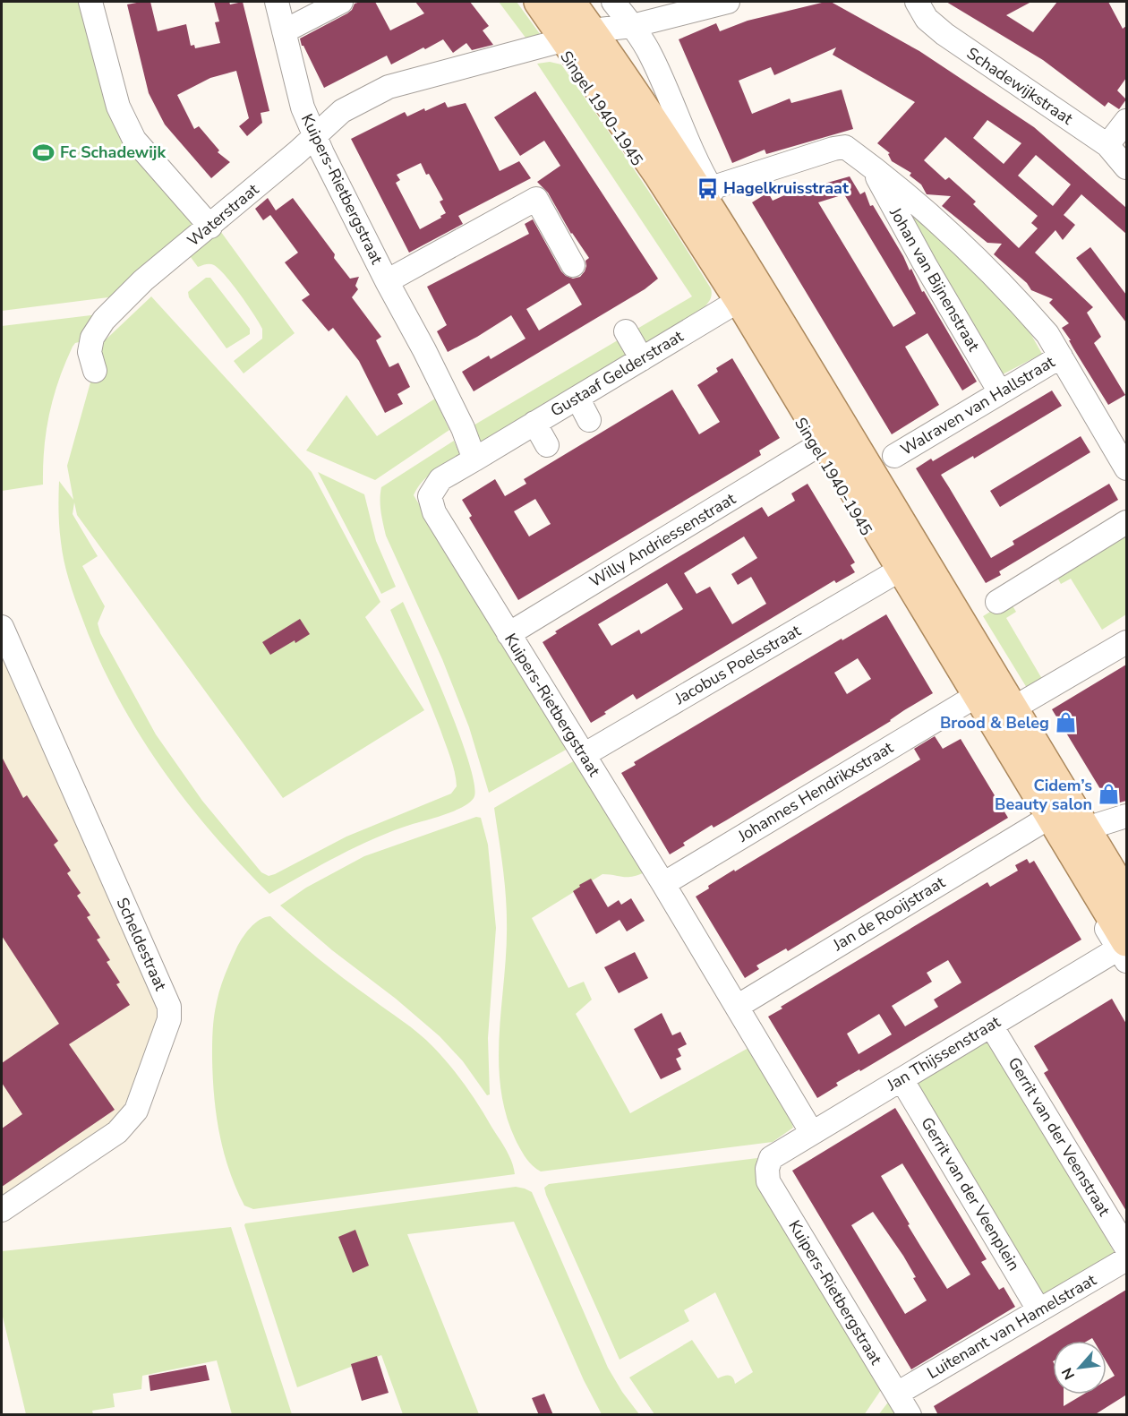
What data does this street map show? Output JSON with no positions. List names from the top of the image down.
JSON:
{
  "streets": {
    "main road": ["Singel 1940-1945"],
    "street": [
      "Schadewijkstraat",
      "Kuipers-Rietbergstraat",
      "Waterstraat",
      "Johan van Bijnenstraat",
      "Gustaaf Gelderstraat",
      "Walraven van Hallstraat",
      "Willy Andriessenstraat",
      "Jacobus Poelsstraat",
      "Johannes Hendrikxstraat",
      "Jan de Rooijstraat",
      "Scheldestraat",
      "Jan Thijssenstraat",
      "Gerrit van der Veenstraat",
      "Gerrit van der Veenplein",
      "Luitenant van Hamelstraat"
    ]
  },
  "crossings": [
    ["Singel 1940-1945", "Johan van Bijnenstraat"],
    ["Singel 1940-1945", "Gustaaf Gelderstraat"],
    ["Singel 1940-1945", "Willy Andriessenstraat"],
    ["Singel 1940-1945", "Jacobus Poelsstraat"],
    ["Singel 1940-1945", "Johannes Hendrikxstraat"],
    ["Singel 1940-1945", "Jan de Rooijstraat"],
    ["Singel 1940-1945", "Jan Thijssenstraat"],
    ["Kuipers-Rietbergstraat", "Waterstraat"],
    ["Kuipers-Rietbergstraat", "Gustaaf Gelderstraat"],
    ["Kuipers-Rietbergstraat", "Willy Andriessenstraat"],
    ["Kuipers-Rietbergstraat", "Jacobus Poelsstraat"],
    ["Kuipers-Rietbergstraat", "Johannes Hendrikxstraat"],
    ["Kuipers-Rietbergstraat", "Jan de Rooijstraat"],
    ["Kuipers-Rietbergstraat", "Jan Thijssenstraat"],
    ["Kuipers-Rietbergstraat", "Luitenant van Hamelstraat"],
    ["Johan van Bijnenstraat", "Walraven van Hallstraat"],
    ["Jan Thijssenstraat", "Gerrit van der Veenstraat"],
    ["Jan Thijssenstraat", "Gerrit van der Veenplein"],
    ["Gerrit van der Veenplein", "Luitenant van Hamelstraat"]
  ],
  "places": {
    "sports": ["Fc Schadewijk"],
    "bus stop": ["Hagelkruisstraat"],
    "shop": ["Brood & Beleg", "Cidem’s Beauty salon"]
  },
  "north": "bottom left"
}
